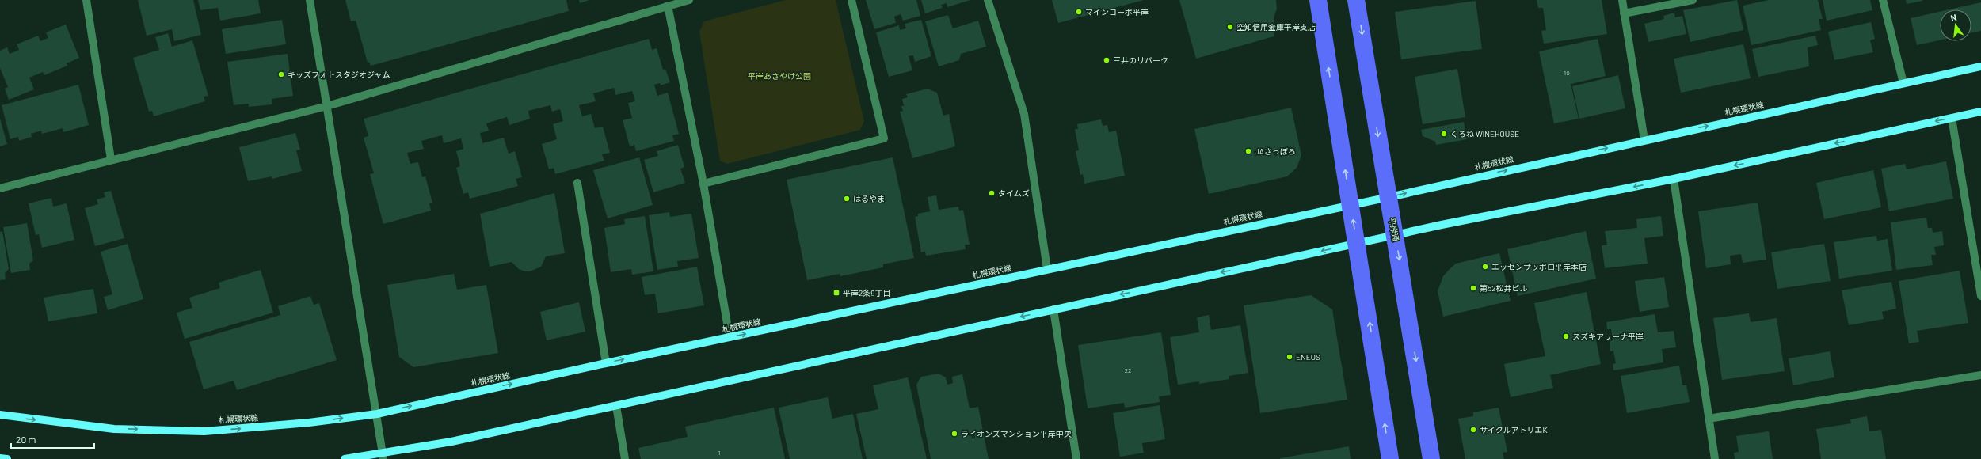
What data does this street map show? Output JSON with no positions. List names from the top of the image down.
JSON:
{
  "streets": {
    "highway": ["平岸通"],
    "main road": ["札幌環状線"]
  },
  "crossings": [
    ["札幌環状線", "平岸通"]
  ],
  "parks": ["平岸あさやけ公園"],
  "places": {
    "other": [
      "マインコーポ平岸",
      "空知信用金庫平岸支店",
      "三井のリパーク",
      "キッズフォトスタジオジャム",
      "くろね WINEHOUSE",
      "JAさっぽろ",
      "タイムズ",
      "はるやま",
      "エッセンサッポロ平岸本店",
      "第52松井ビル",
      "スズキアリーナ平岸",
      "ENEOS",
      "サイクルアトリエK",
      "ライオンズマンション平岸中央"
    ],
    "transit": ["平岸2条9丁目"]
  },
  "house_numbers": ["10", "22", "1"],
  "scale_bar": "20 m",
  "north": "top"
}
